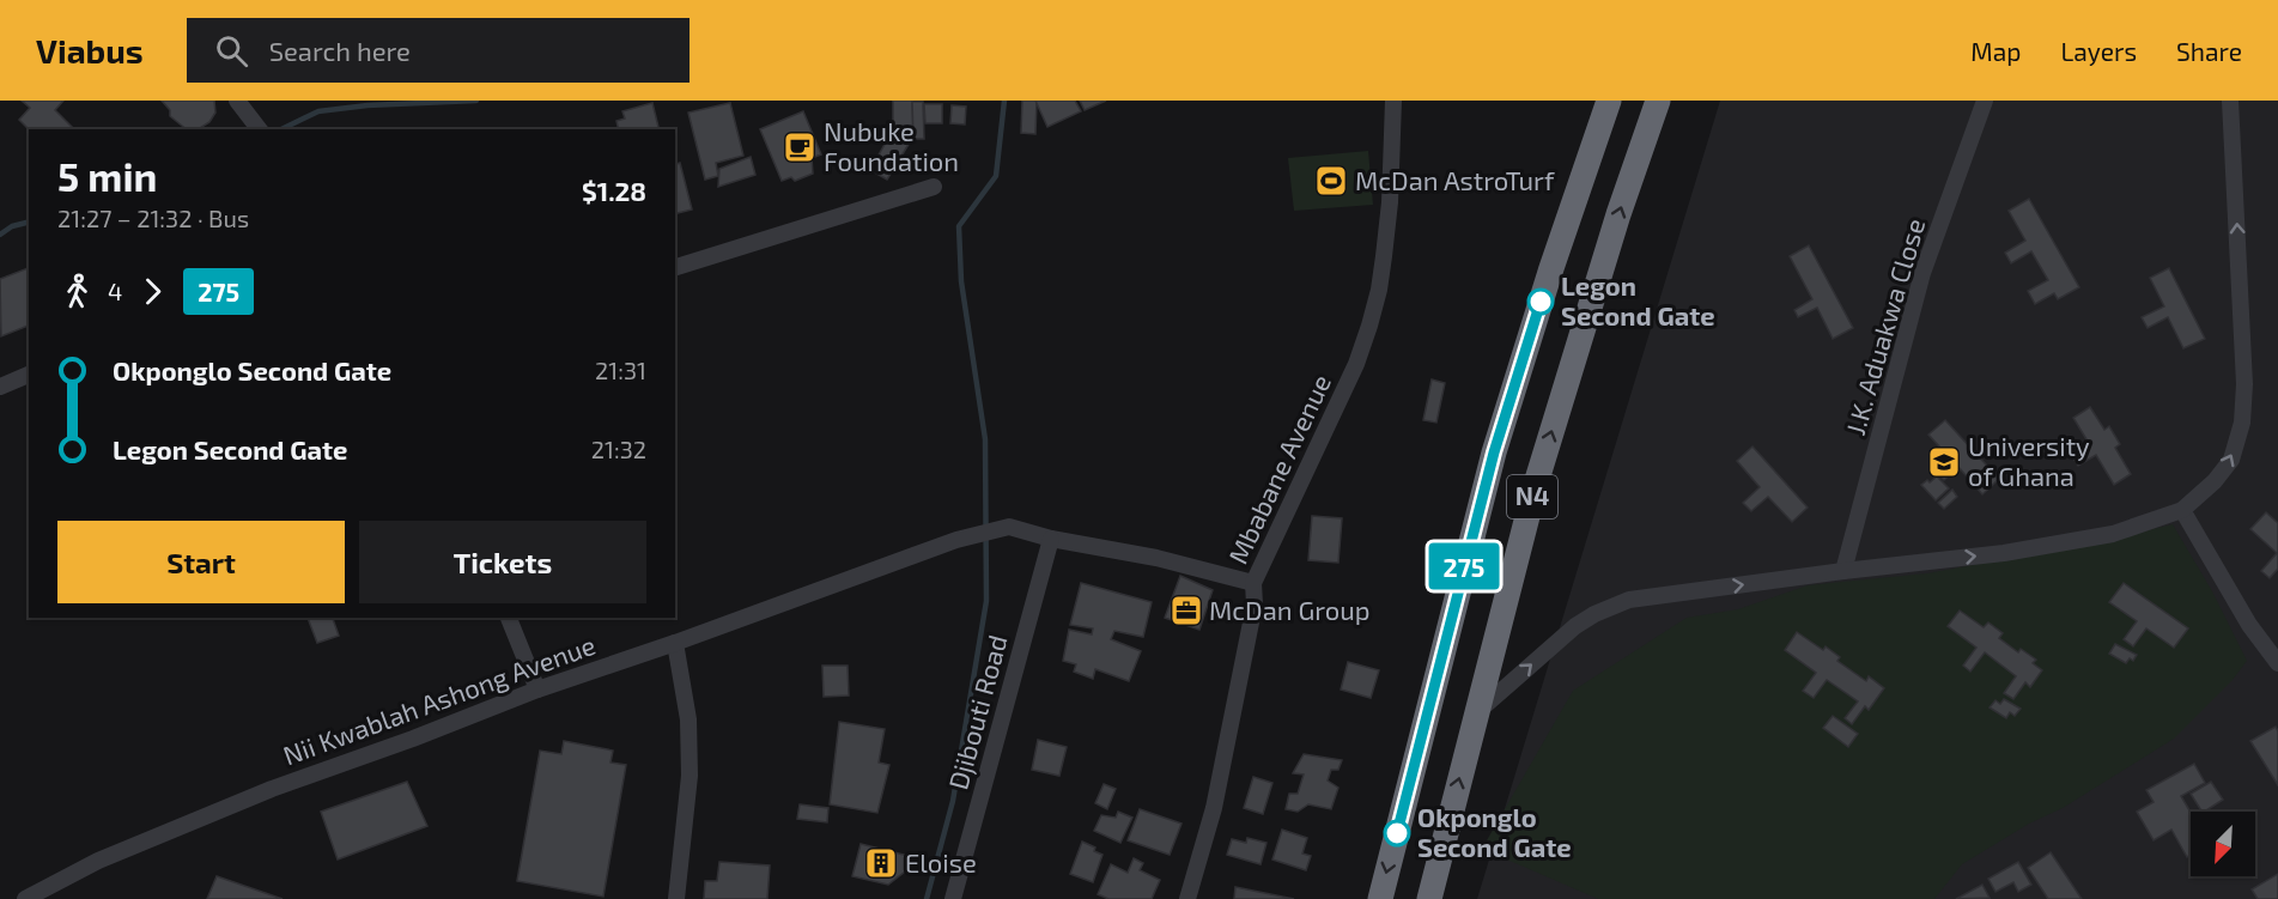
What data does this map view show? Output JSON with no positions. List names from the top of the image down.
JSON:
{
  "streets": {
    "highway": ["N4"],
    "street": [
      "J.K. Aduakwa Close",
      "Mbabane Avenue",
      "Nii Kwablah Ashong Avenue",
      "Djibouti Road"
    ]
  },
  "crossings": [
    ["Mbabane Avenue", "Nii Kwablah Ashong Avenue"],
    ["Nii Kwablah Ashong Avenue", "Djibouti Road"]
  ],
  "places": {
    "cafe": ["Nubuke Foundation"],
    "sports": ["McDan AstroTurf"],
    "other": ["Legon Second Gate", "Okponglo Second Gate"],
    "school or university": ["University of Ghana"],
    "office": ["McDan Group"],
    "building": ["Eloise"]
  },
  "lines": ["bus line 275"],
  "north": "bottom left",
  "page": {
    "header": "Viabus",
    "search": "Search here",
    "nav": ["Map", "Layers", "Share"],
    "on_map": "275",
    "heading": ["5 min", "21:27 – 21:32 · Bus", "$1.28"],
    "legs": ["4", "275"],
    "list": [
      {
        "name": "Okponglo Second Gate",
        "value": "21:31"
      },
      {
        "name": "Legon Second Gate",
        "value": "21:32"
      }
    ],
    "buttons": ["Start", "Tickets"]
  }
}
